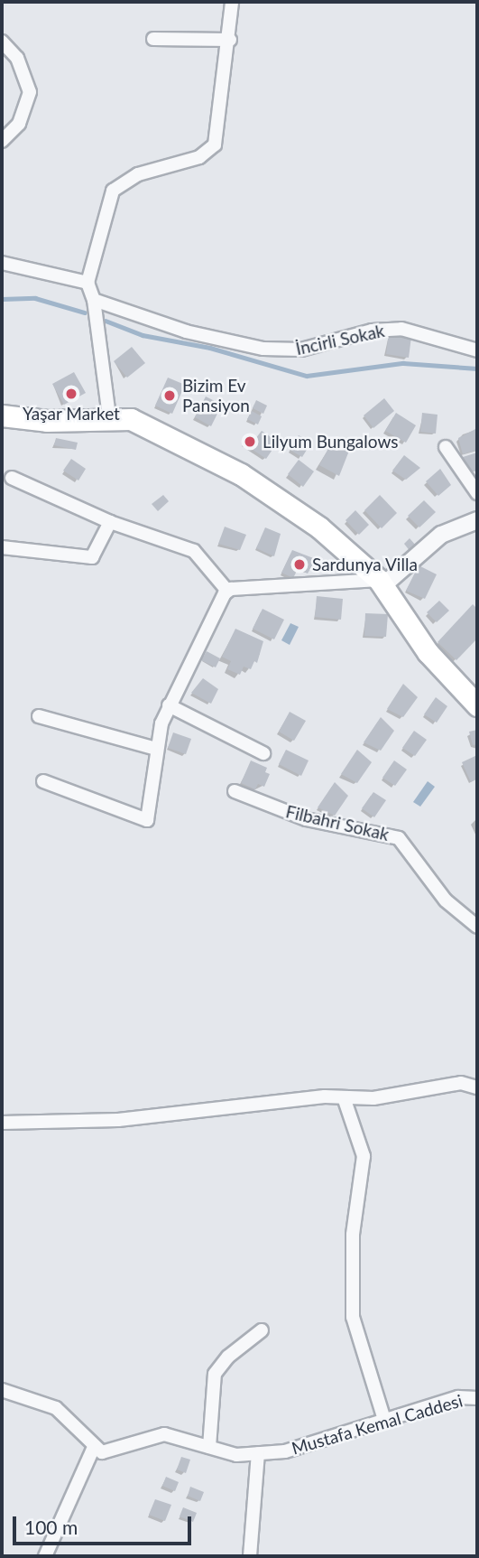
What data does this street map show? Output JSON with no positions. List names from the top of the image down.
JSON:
{
  "streets": {
    "street": ["İncirli Sokak", "Filbahri Sokak", "Mustafa Kemal Caddesi"]
  },
  "places": [
    "Yaşar Market",
    "Bizim Ev Pansiyon",
    "Lilyum Bungalows",
    "Sardunya Villa"
  ],
  "scale_bar": "100 m"
}
